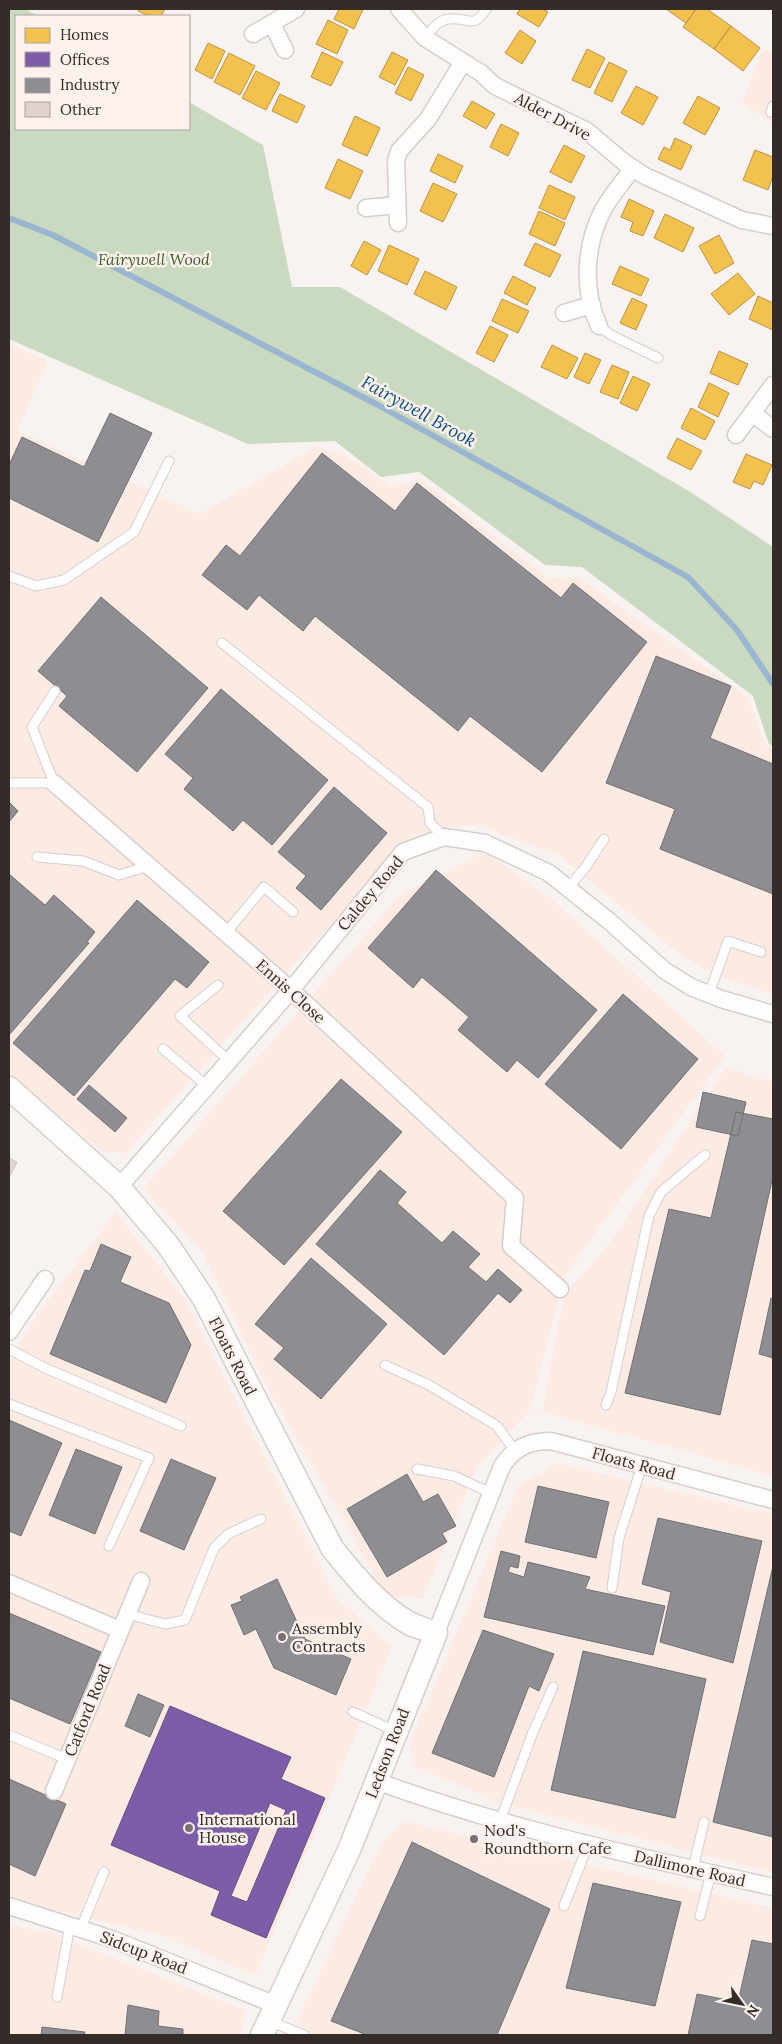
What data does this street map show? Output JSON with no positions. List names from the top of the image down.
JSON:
{
  "streets": {
    "street": [
      "Alder Drive",
      "Caldey Road",
      "Ennis Close",
      "Floats Road",
      "Catford Road",
      "Ledson Road",
      "Dallimore Road",
      "Sidcup Road"
    ]
  },
  "crossings": [
    ["Caldey Road", "Ennis Close"],
    ["Caldey Road", "Floats Road"],
    ["Floats Road", "Ledson Road"],
    ["Ledson Road", "Dallimore Road"],
    ["Ledson Road", "Sidcup Road"]
  ],
  "water": ["Fairywell Brook"],
  "parks": ["Fairywell Wood"],
  "places": ["Assembly Contracts", "International House", "Nod's Roundthorn Cafe"],
  "legend": [
    "Homes",
    "Offices",
    "Industry",
    "Other"
  ],
  "north": "bottom right"
}
